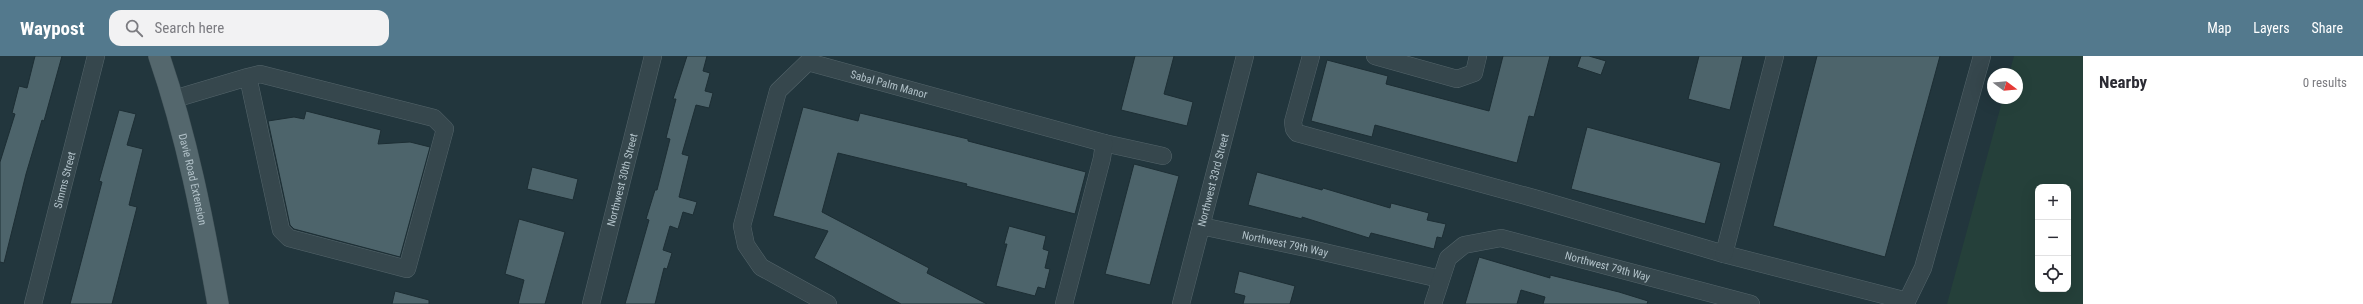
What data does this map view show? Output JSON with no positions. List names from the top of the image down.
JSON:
{
  "streets": {
    "main road": ["Davie Road Extension"],
    "street": [
      "Sabal Palm Manor",
      "Simms Street",
      "Northwest 30th Street",
      "Northwest 33rd Street",
      "Northwest 79th Way"
    ]
  },
  "crossings": [
    ["Northwest 33rd Street", "Northwest 79th Way"]
  ],
  "north": "right",
  "page": {
    "header": "Waypost",
    "search": "Search here",
    "nav": ["Map", "Layers", "Share"],
    "heading": ["Nearby", "0 results"],
    "map_buttons": ["+", "−"]
  }
}
